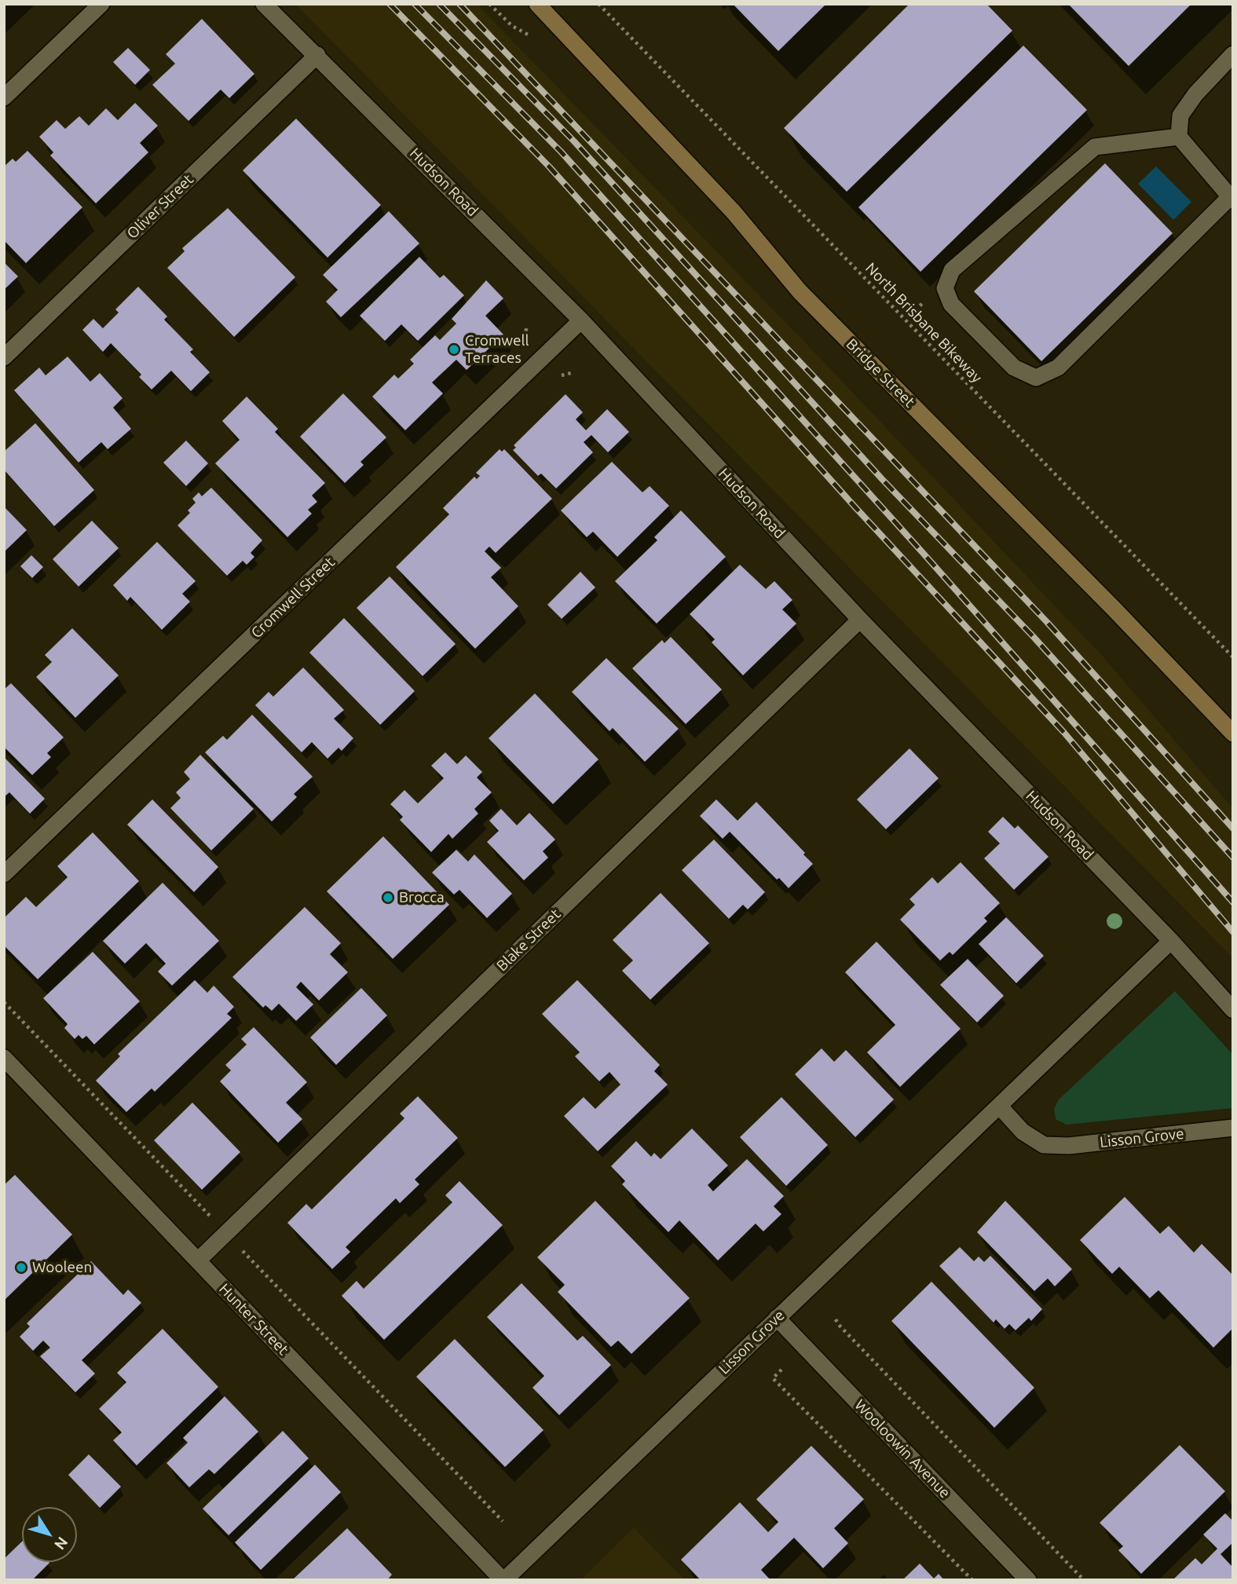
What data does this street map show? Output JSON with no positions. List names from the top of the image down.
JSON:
{
  "streets": {
    "main road": ["Bridge Street"],
    "street": [
      "Hudson Road",
      "Oliver Street",
      "Cromwell Street",
      "Blake Street",
      "Lisson Grove",
      "Hunter Street",
      "Wooloowin Avenue"
    ],
    "path": ["North Brisbane Bikeway"]
  },
  "crossings": [
    ["Hudson Road", "Oliver Street"],
    ["Hudson Road", "Cromwell Street"],
    ["Hudson Road", "Blake Street"],
    ["Hudson Road", "Lisson Grove"],
    ["Blake Street", "Hunter Street"],
    ["Lisson Grove", "Hunter Street"],
    ["Lisson Grove", "Wooloowin Avenue"]
  ],
  "places": ["Cromwell Terraces", "Brocca", "Wooleen"],
  "north": "bottom right"
}
